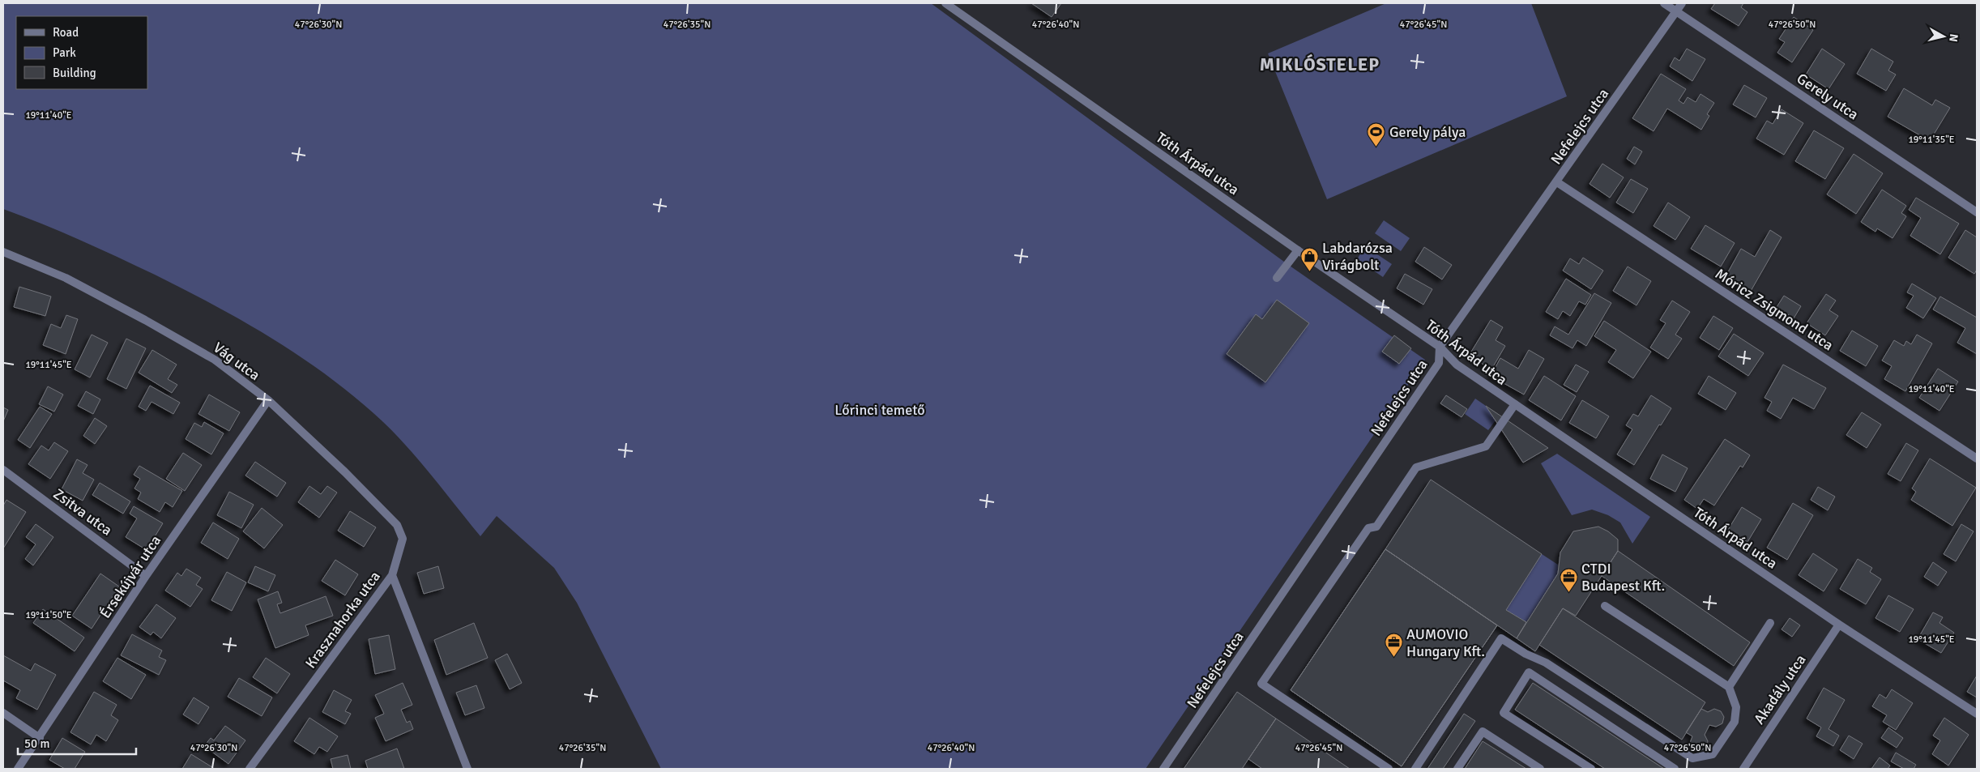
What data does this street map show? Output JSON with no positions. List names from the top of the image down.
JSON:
{
  "streets": {
    "street": [
      "Gerely utca",
      "Nefelejcs utca",
      "Tóth Árpád utca",
      "Móricz Zsigmond utca",
      "Vág utca",
      "Zsitva utca",
      "Érsekújvár utca",
      "Krasznahorka utca",
      "Akadály utca"
    ]
  },
  "crossings": [
    ["Gerely utca", "Nefelejcs utca"],
    ["Nefelejcs utca", "Tóth Árpád utca"],
    ["Nefelejcs utca", "Móricz Zsigmond utca"],
    ["Tóth Árpád utca", "Akadály utca"],
    ["Vág utca", "Érsekújvár utca"],
    ["Vág utca", "Krasznahorka utca"],
    ["Zsitva utca", "Érsekújvár utca"]
  ],
  "districts": ["MIKLÓSTELEP"],
  "parks": ["Lőrinci temető"],
  "places": {
    "sports": ["Gerely pálya"],
    "shop": ["Labdarózsa Virágbolt"],
    "office": ["CTDI Budapest Kft.", "AUMOVIO Hungary Kft."]
  },
  "legend": ["Road", "Park", "Building"],
  "scale_bar": "50 m",
  "north": "right",
  "coordinates": [
    "47°26'30\"N",
    "47°26'35\"N",
    "47°26'40\"N",
    "47°26'45\"N",
    "47°26'50\"N",
    "19°11'40\"E",
    "19°11'35\"E",
    "19°11'45\"E",
    "19°11'50\"E"
  ]
}
